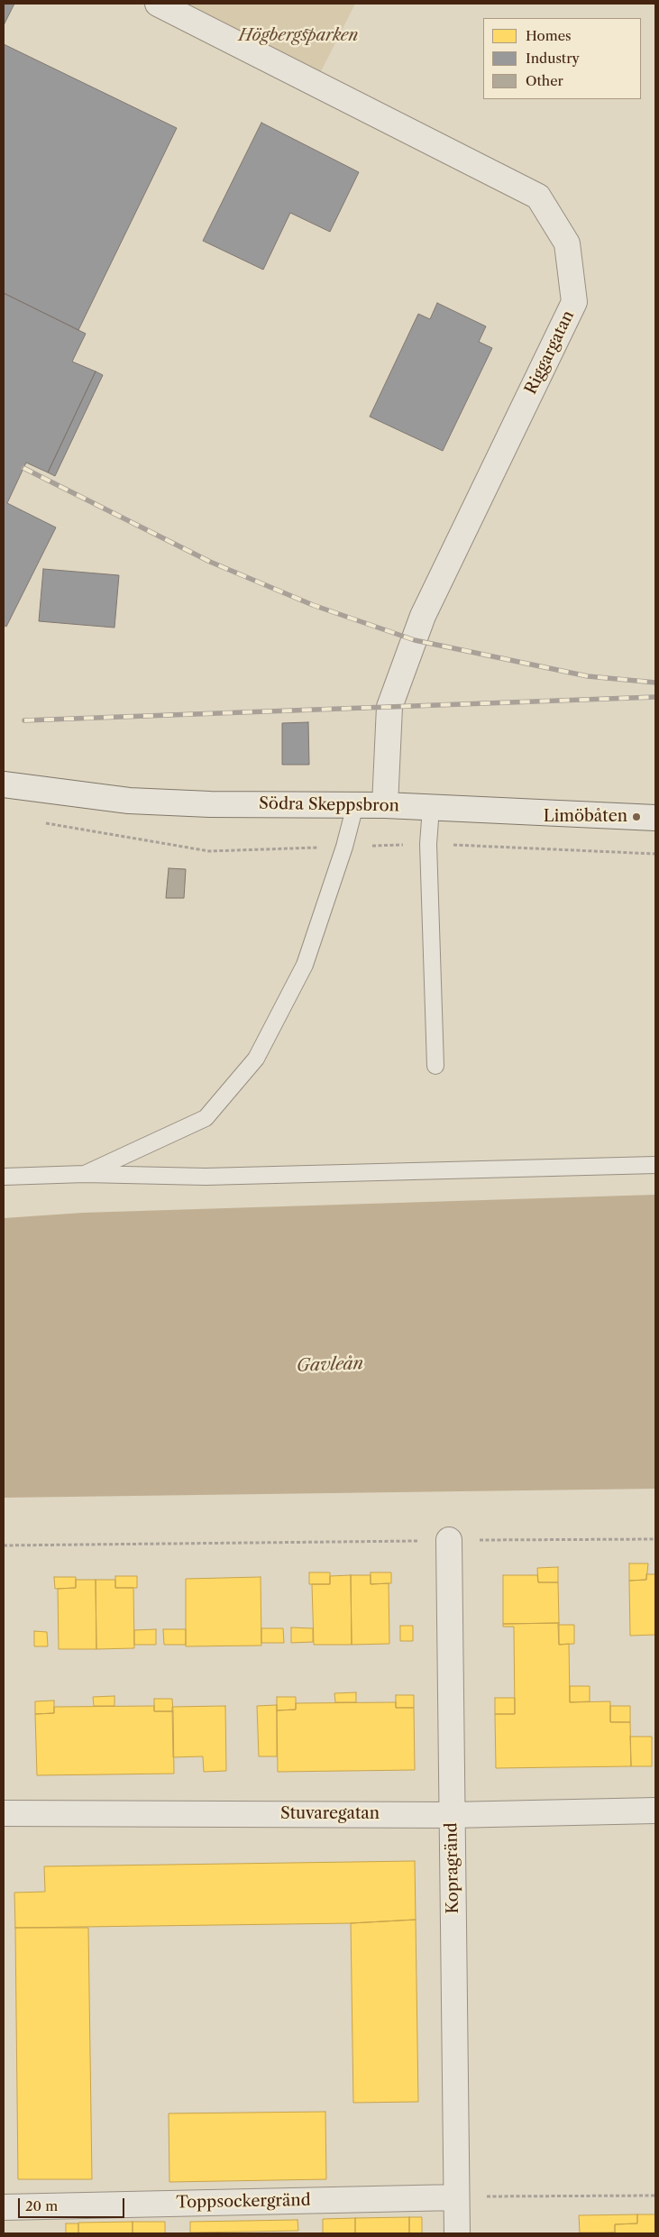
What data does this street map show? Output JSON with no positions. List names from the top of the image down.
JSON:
{
  "streets": {
    "street": [
      "Riggargatan",
      "Södra Skeppsbron",
      "Stuvaregatan",
      "Kopragränd",
      "Toppsockergränd"
    ]
  },
  "crossings": [
    ["Riggargatan", "Södra Skeppsbron"],
    ["Stuvaregatan", "Kopragränd"],
    ["Kopragränd", "Toppsockergränd"]
  ],
  "water": ["Gavleån"],
  "parks": ["Högbergsparken"],
  "places": ["Limöbåten"],
  "legend": ["Homes", "Industry", "Other"],
  "scale_bar": "20 m"
}
